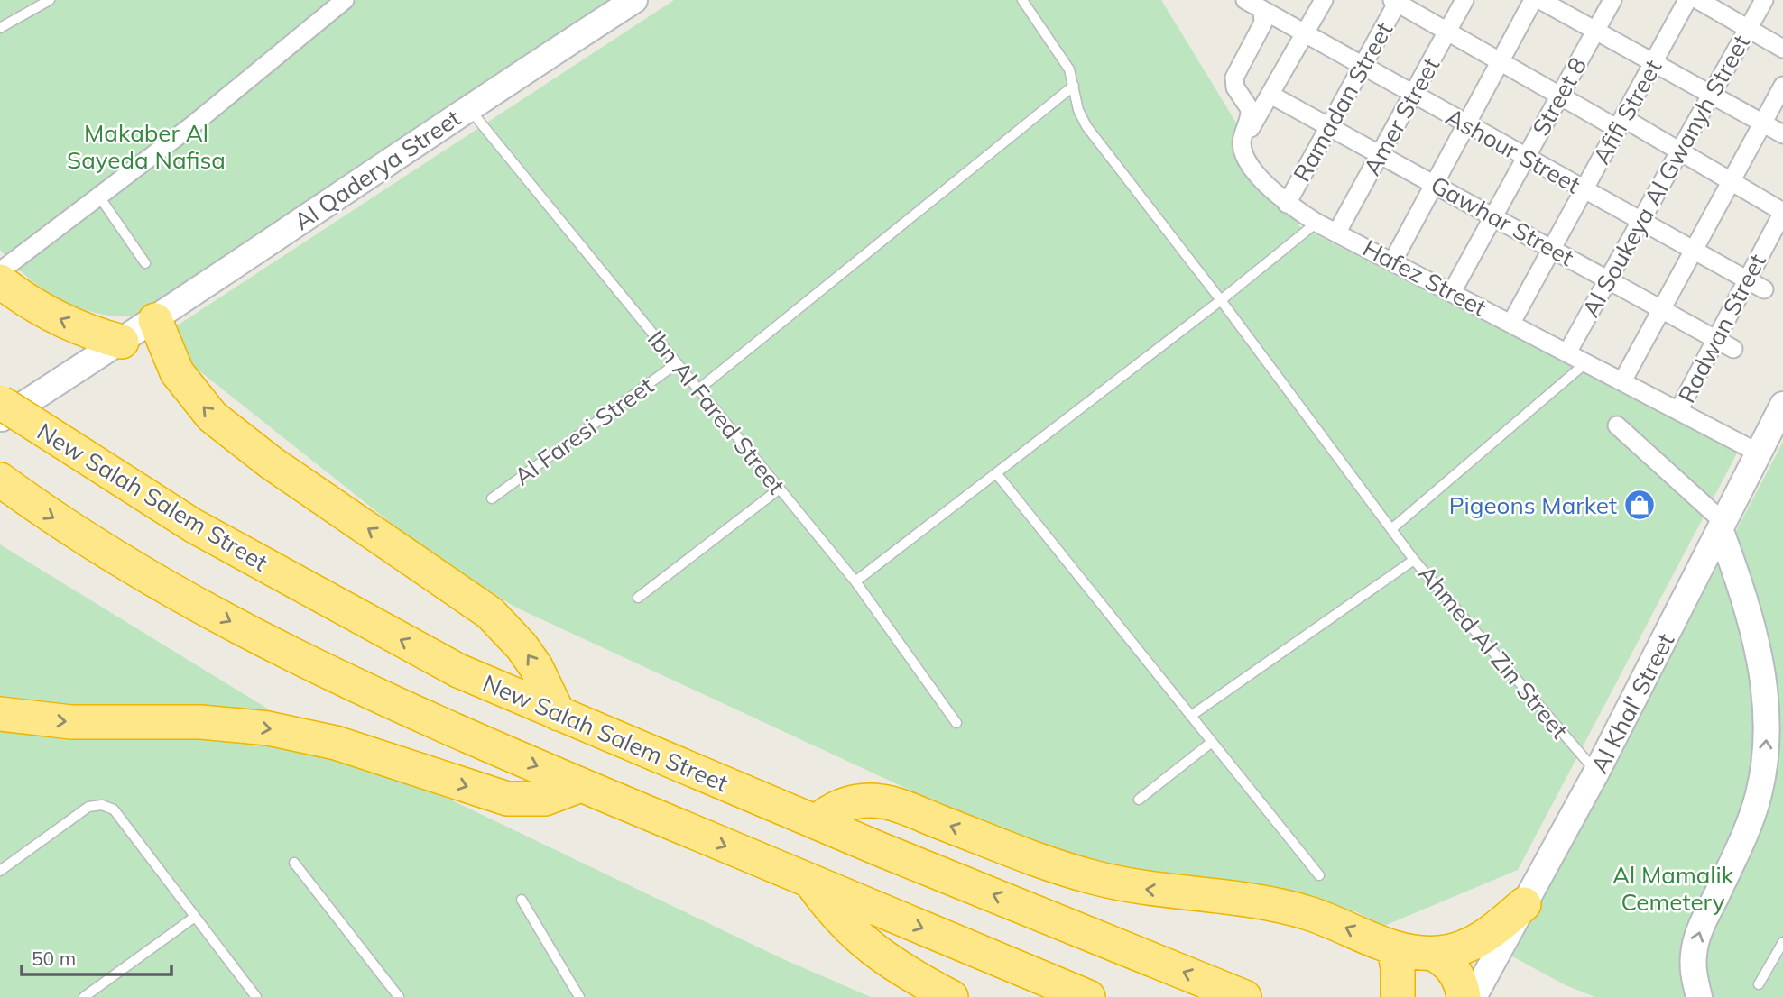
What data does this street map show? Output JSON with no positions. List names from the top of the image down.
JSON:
{
  "streets": {
    "highway": ["New Salah Salem Street"],
    "street": [
      "Street 8",
      "Ramadan Street",
      "Afifi Street",
      "Amer Street",
      "Ashour Street",
      "Al Qaderya Street",
      "Al Soukeya Al Gwanyh Street",
      "Gawhar Street",
      "Hafez Street",
      "Radwan Street",
      "Al Khal' Street"
    ],
    "lane": ["Ibn Al Fared Street", "Al Faresi Street", "Ahmed Al Zin Street"]
  },
  "crossings": [
    ["Street 8", "Ashour Street"],
    ["Street 8", "Gawhar Street"],
    ["Street 8", "Hafez Street"],
    ["Ramadan Street", "Ashour Street"],
    ["Ramadan Street", "Gawhar Street"],
    ["Ramadan Street", "Hafez Street"],
    ["Afifi Street", "Ashour Street"],
    ["Afifi Street", "Gawhar Street"],
    ["Afifi Street", "Hafez Street"],
    ["Amer Street", "Ashour Street"],
    ["Amer Street", "Gawhar Street"],
    ["Amer Street", "Hafez Street"],
    ["Ashour Street", "Al Soukeya Al Gwanyh Street"],
    ["Ashour Street", "Radwan Street"],
    ["Al Qaderya Street", "Ibn Al Fared Street"],
    ["Al Soukeya Al Gwanyh Street", "Gawhar Street"],
    ["Al Soukeya Al Gwanyh Street", "Hafez Street"],
    ["Gawhar Street", "Radwan Street"],
    ["Hafez Street", "Radwan Street"],
    ["Hafez Street", "Al Khal' Street"],
    ["Ibn Al Fared Street", "Al Faresi Street"],
    ["Ahmed Al Zin Street", "Al Khal' Street"]
  ],
  "parks": ["Makaber Al Sayeda Nafisa", "Al Mamalik Cemetery"],
  "places": {
    "shop": ["Pigeons Market"]
  },
  "scale_bar": "50 m"
}
